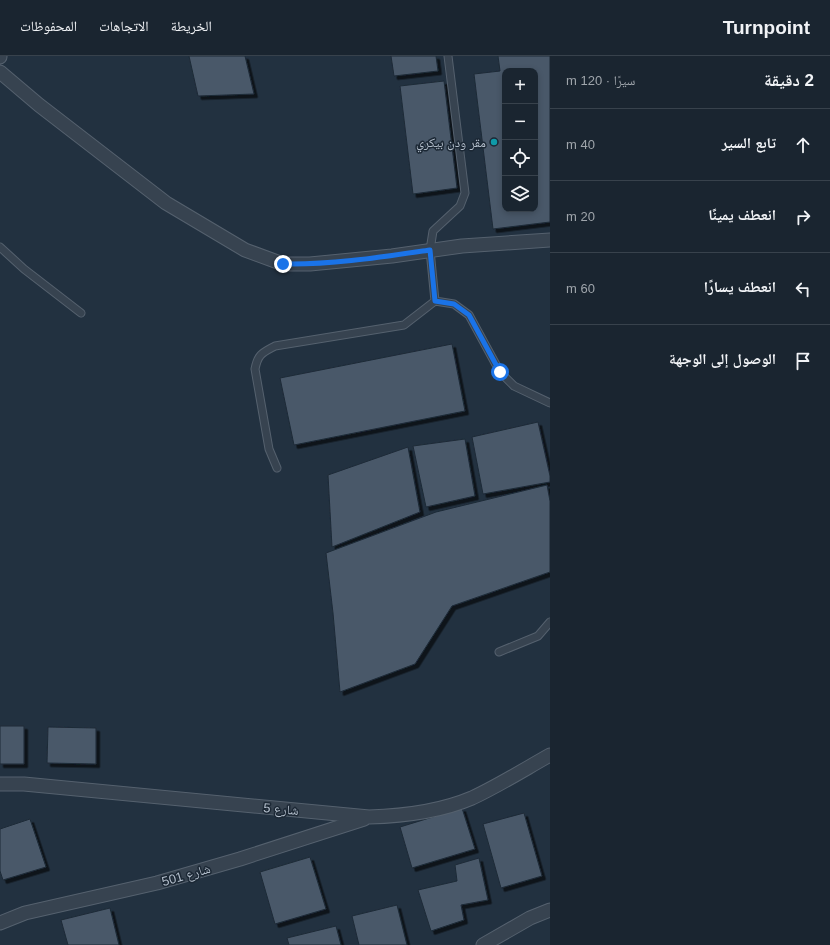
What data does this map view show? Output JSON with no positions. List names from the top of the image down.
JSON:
{
  "streets": {
    "street": ["شارع 5", "شارع 501"]
  },
  "crossings": [
    ["شارع 5", "شارع 501"]
  ],
  "places": ["مقر ودن بيكري"],
  "page": {
    "header": "Turnpoint",
    "nav": ["الخريطة", "الاتجاهات", "المحفوظات"],
    "heading": ["2 دقيقة", "سيرًا · 120 m"],
    "map_buttons": ["+", "−"],
    "list": [
      ["تابع السير", "40 m"],
      ["انعطف يمينًا", "20 m"],
      ["انعطف يسارًا", "60 m"],
      "الوصول إلى الوجهة"
    ]
  }
}
